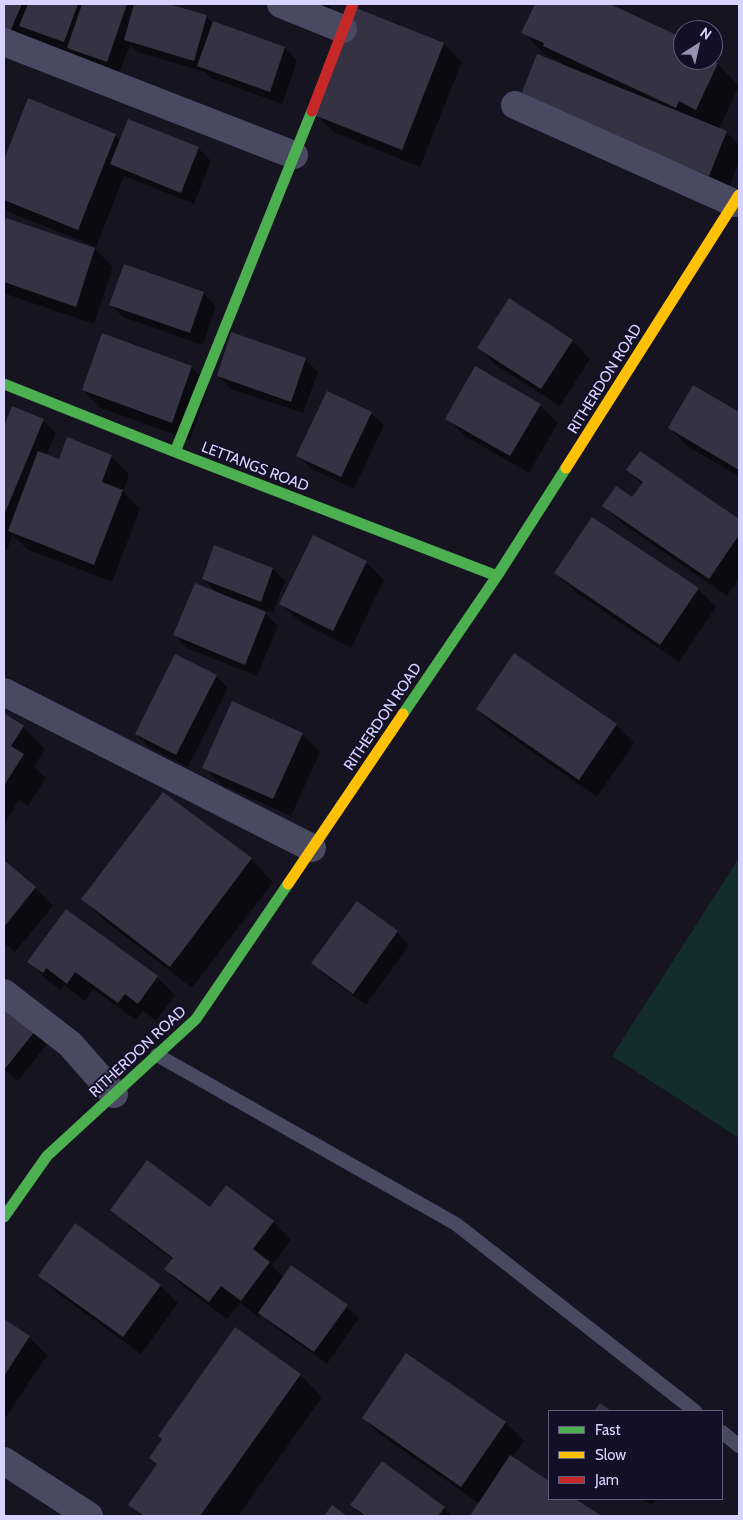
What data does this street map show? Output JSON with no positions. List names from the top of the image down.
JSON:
{
  "streets": {
    "main road": ["RITHERDON ROAD", "LETTANGS ROAD"]
  },
  "crossings": [
    ["RITHERDON ROAD", "LETTANGS ROAD"]
  ],
  "legend": ["Fast", "Slow", "Jam"],
  "north": "top right"
}
